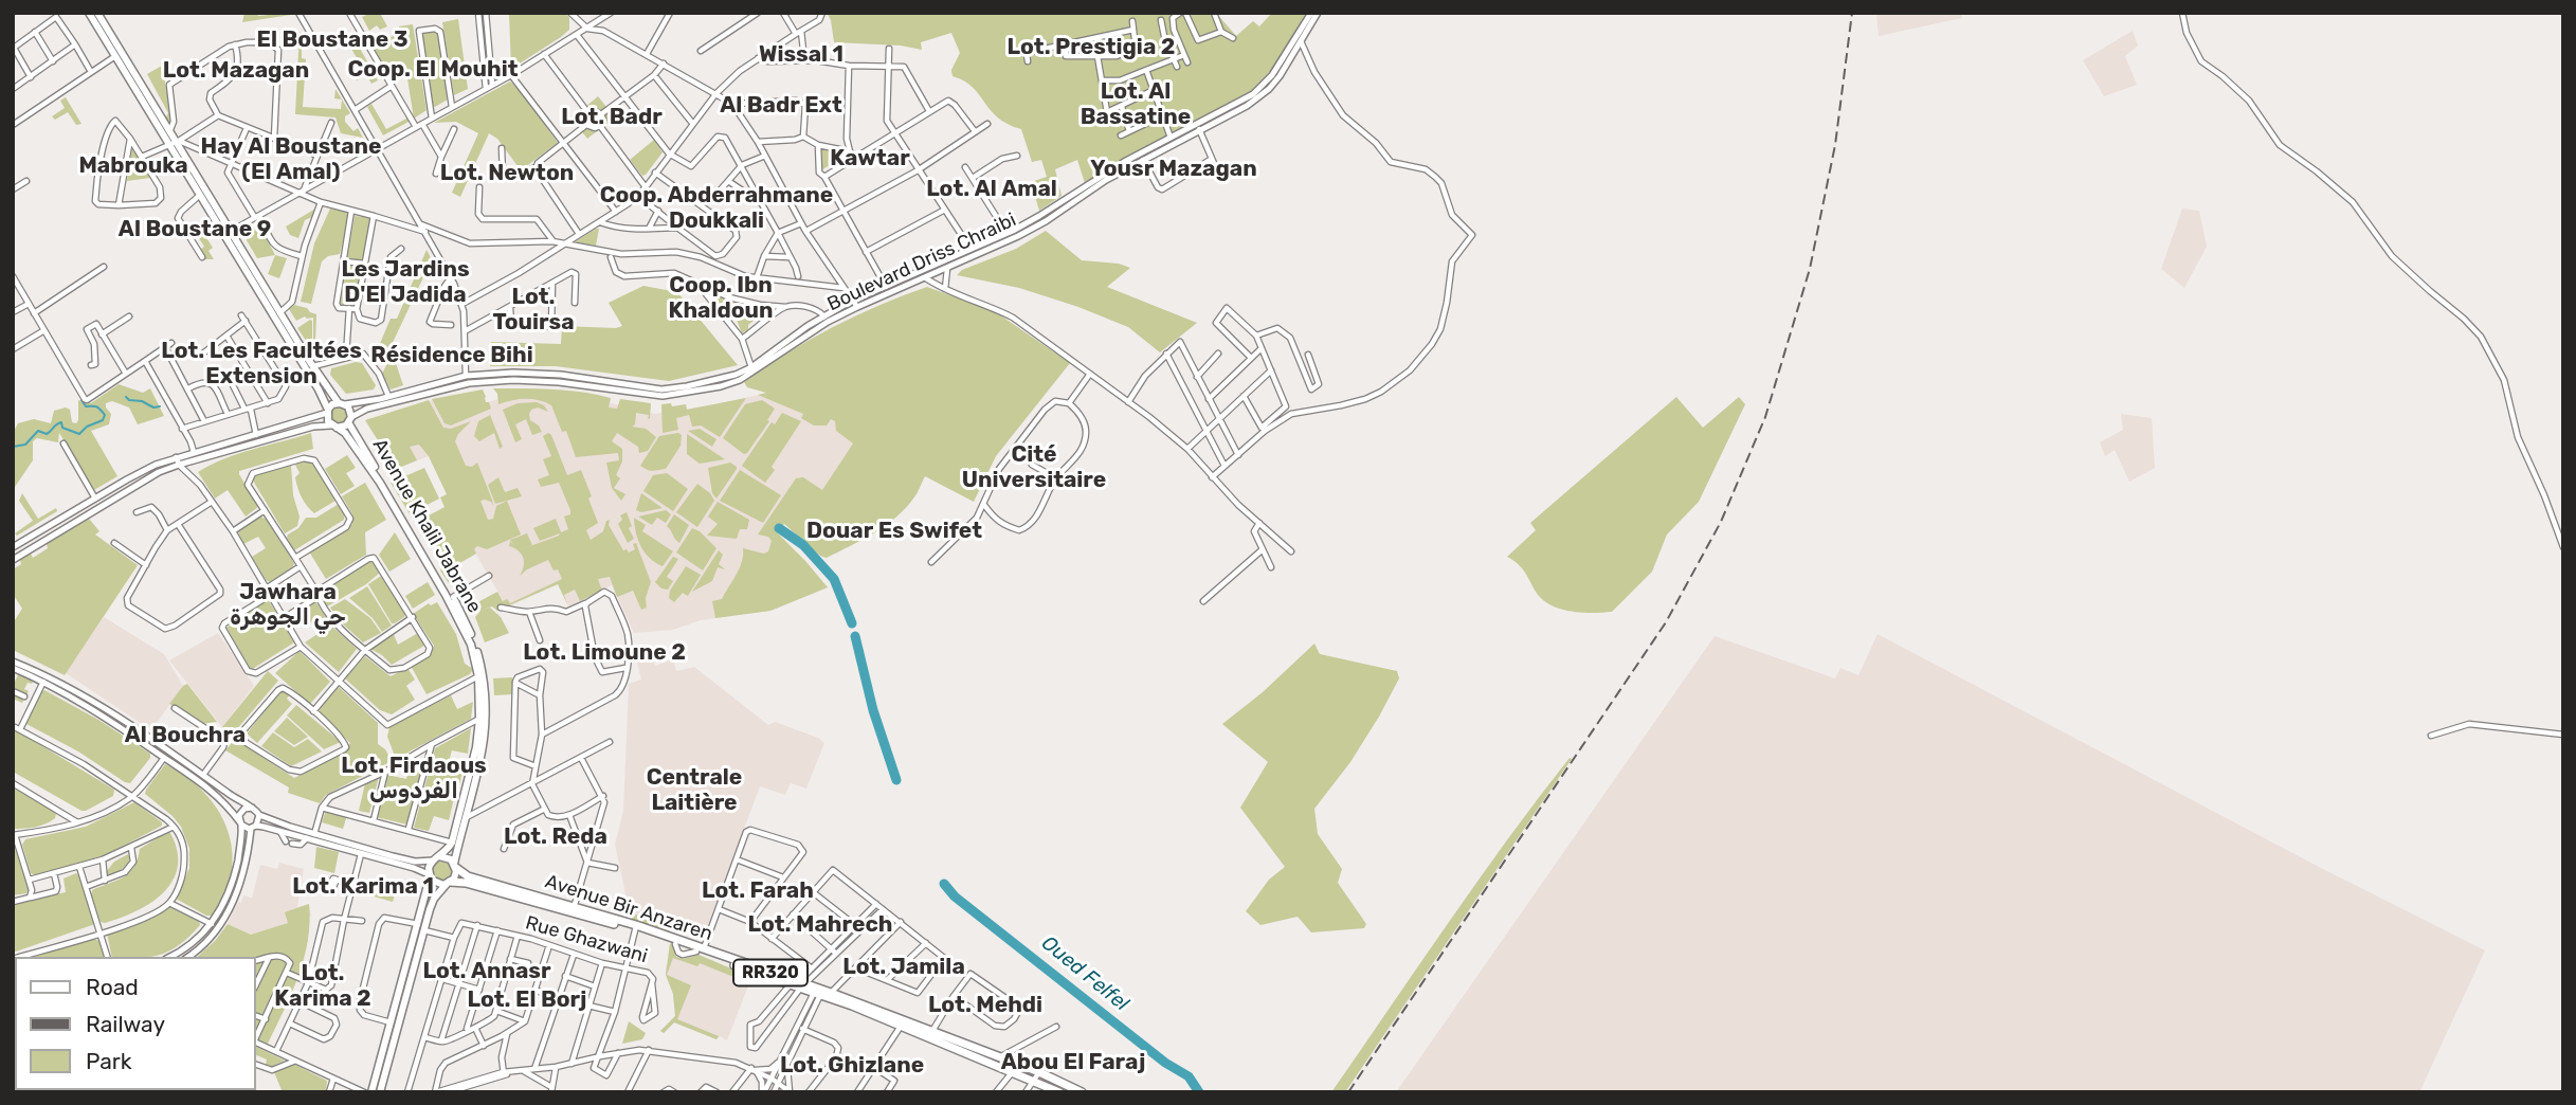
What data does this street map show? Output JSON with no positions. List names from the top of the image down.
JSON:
{
  "streets": {
    "highway": ["Avenue Bir Anzaren", "RR320"],
    "main road": ["Boulevard Driss Chraibi", "Avenue Khalil Jabrane"],
    "street": ["Rue Ghazwani"]
  },
  "crossings": [
    ["Boulevard Driss Chraibi", "Avenue Khalil Jabrane"],
    ["Avenue Khalil Jabrane", "Avenue Bir Anzaren"],
    ["Avenue Khalil Jabrane", "RR320"],
    ["Avenue Bir Anzaren", "RR320"]
  ],
  "districts": [
    "El Boustane 3",
    "Lot. Prestigia 2",
    "Wissal 1",
    "Coop. El Mouhit",
    "Lot. Mazagan",
    "Lot. Al Bassatine",
    "Al Badr Ext",
    "Lot. Badr",
    "Hay Al Boustane (El Amal)",
    "Kawtar",
    "Mabrouka",
    "Yousr Mazagan",
    "Lot. Newton",
    "Lot. Al Amal",
    "Coop. Abderrahmane Doukkali",
    "Al Boustane 9",
    "Les Jardins D'El Jadida",
    "Coop. Ibn Khaldoun",
    "Lot. Touirsa",
    "Lot. Les Facultées Extension",
    "Résidence Bihi",
    "Cité Universitaire",
    "Douar Es Swifet",
    "Jawhara حي الجوهرة",
    "Lot. Limoune 2",
    "Al Bouchra",
    "Lot. Firdaous الفردوس",
    "Centrale Laitière",
    "Lot. Reda",
    "Lot. Karima 1",
    "Lot. Farah",
    "Lot. Mahrech",
    "Lot. Jamila",
    "Lot. Annasr",
    "Lot. Karima 2",
    "Lot. El Borj",
    "Lot. Mehdi",
    "Abou El Faraj",
    "Lot. Ghizlane"
  ],
  "water": ["Oued Felfel"],
  "legend": ["Road", "Railway", "Park"]
}
